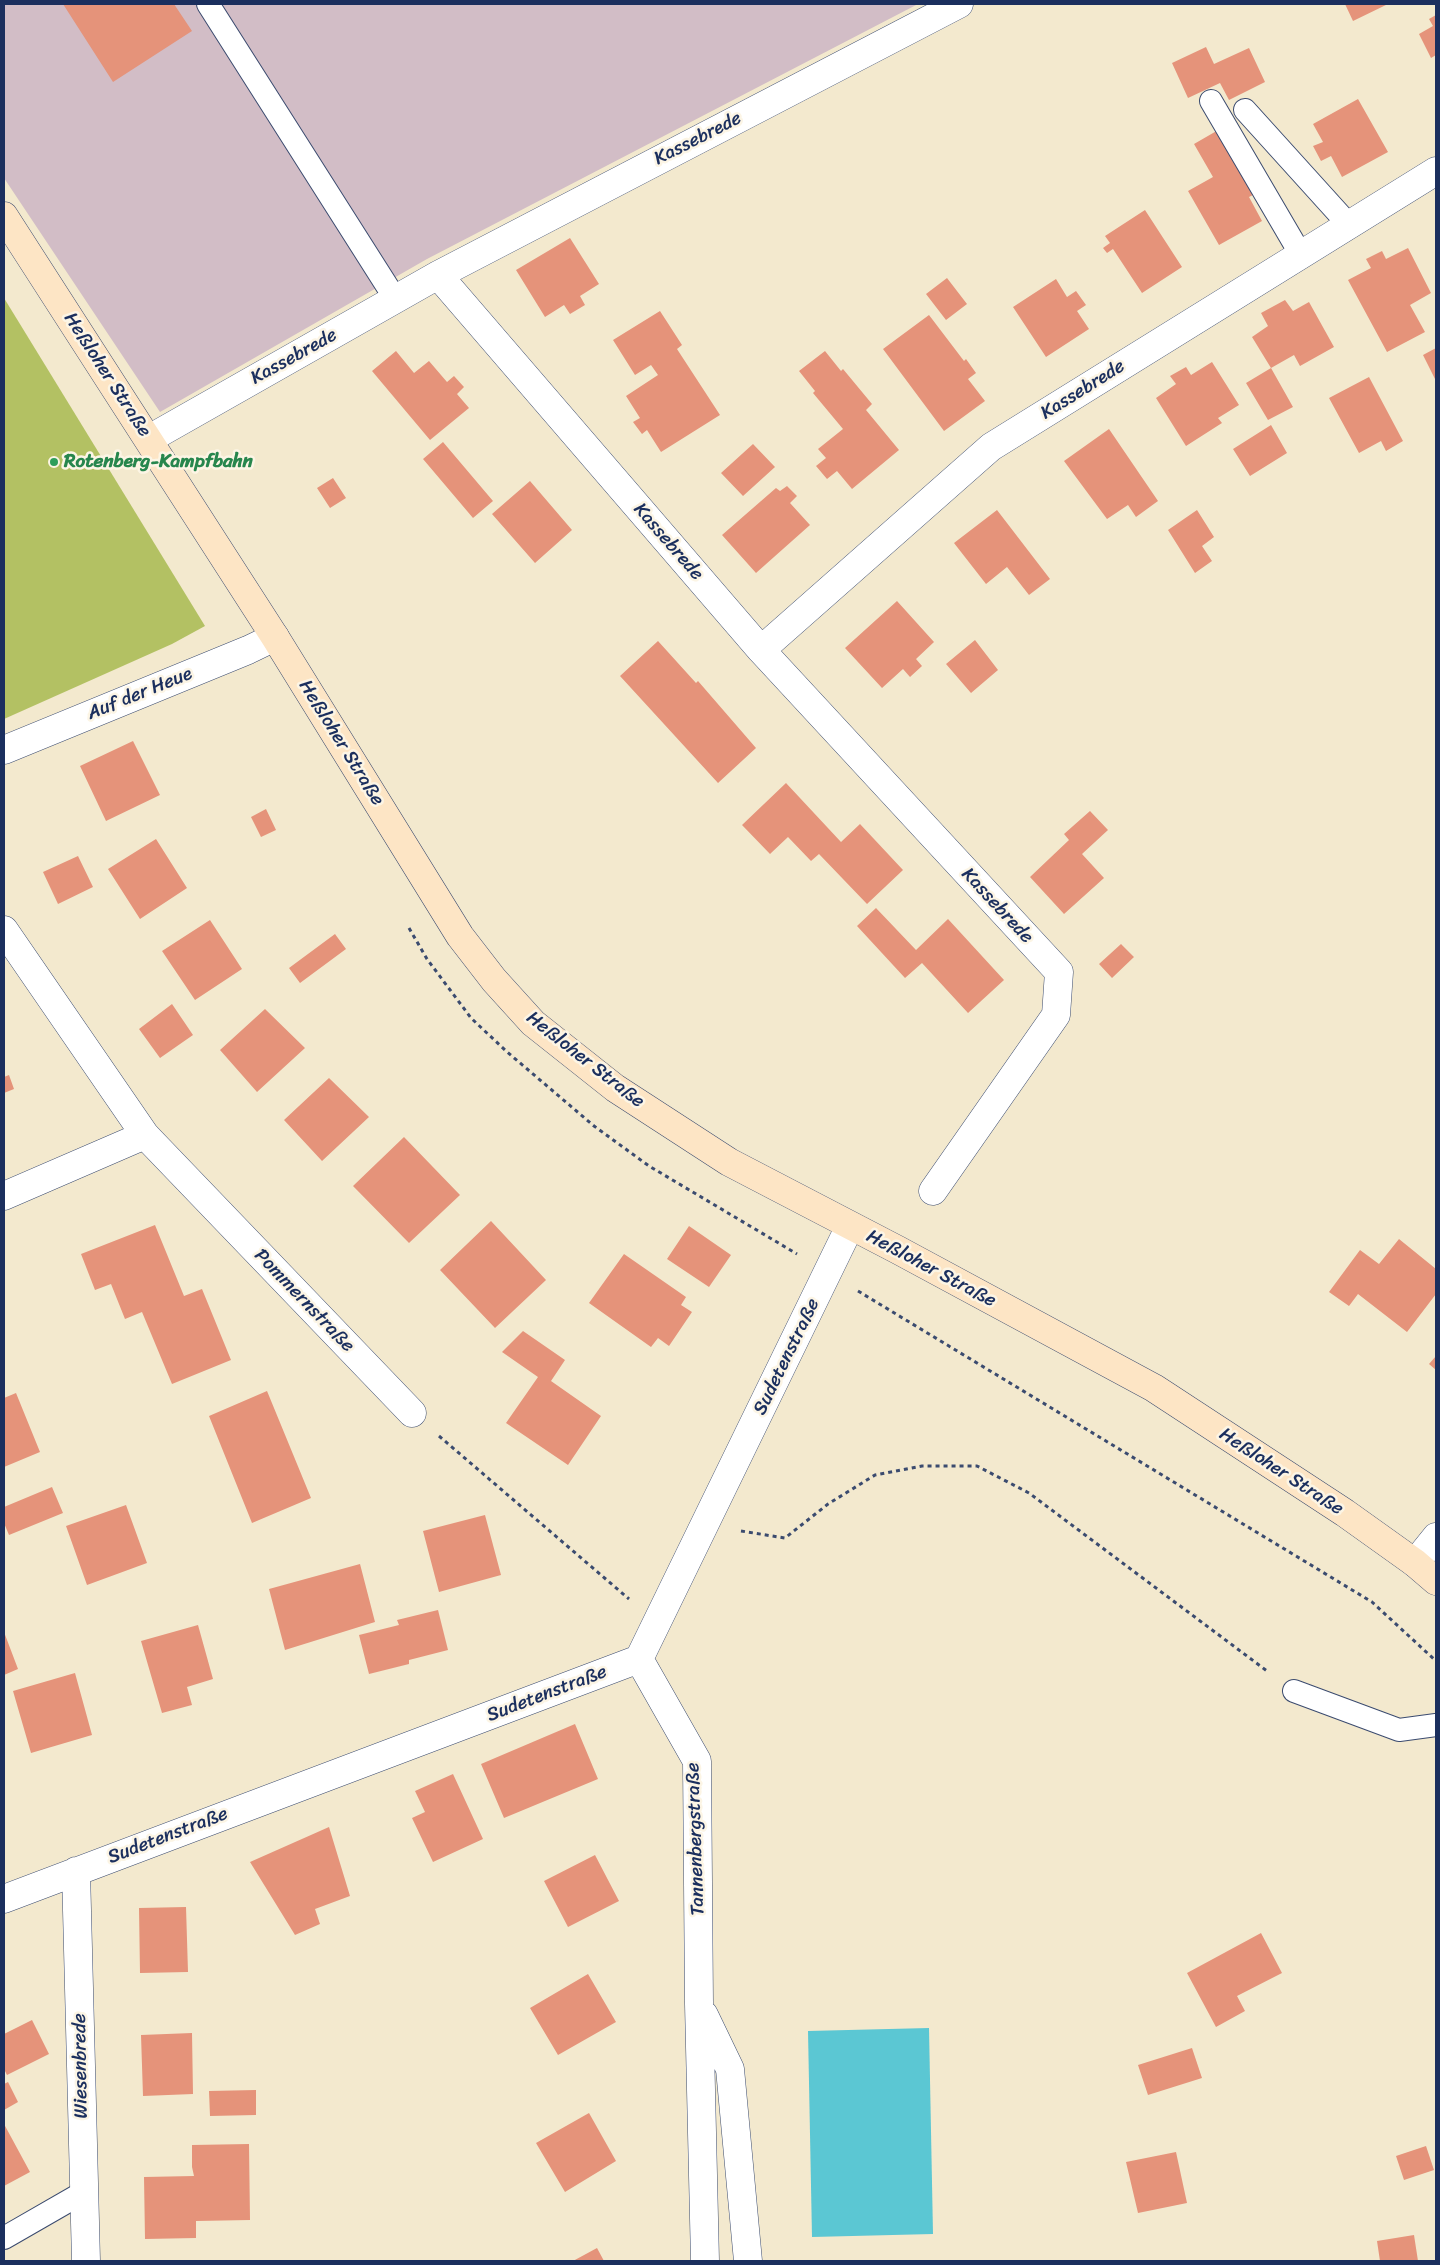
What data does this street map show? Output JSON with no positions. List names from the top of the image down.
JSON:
{
  "streets": {
    "main road": ["Heßloher Straße"],
    "street": [
      "Kassebrede",
      "Auf der Heue",
      "Pommernstraße",
      "Sudetenstraße",
      "Tannenbergstraße",
      "Wiesenbrede"
    ]
  },
  "crossings": [
    ["Kassebrede", "Heßloher Straße"],
    ["Heßloher Straße", "Auf der Heue"],
    ["Heßloher Straße", "Sudetenstraße"],
    ["Sudetenstraße", "Tannenbergstraße"],
    ["Sudetenstraße", "Wiesenbrede"]
  ],
  "places": ["Rotenberg-Kampfbahn"]
}
